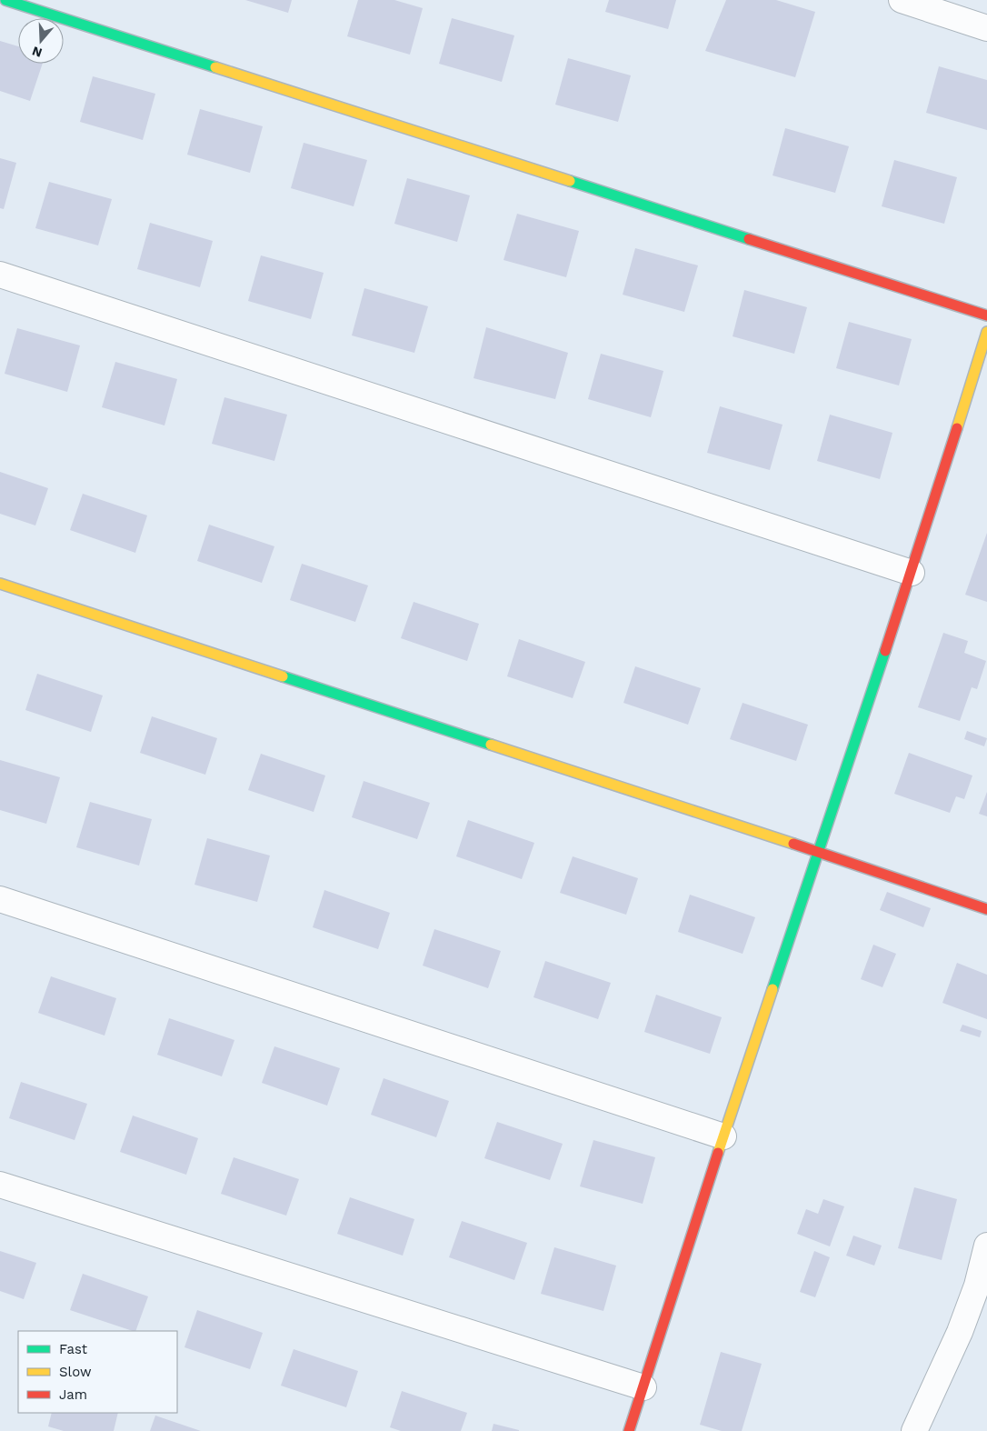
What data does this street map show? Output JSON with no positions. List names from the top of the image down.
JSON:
{
  "legend": ["Fast", "Slow", "Jam"],
  "north": "bottom"
}
